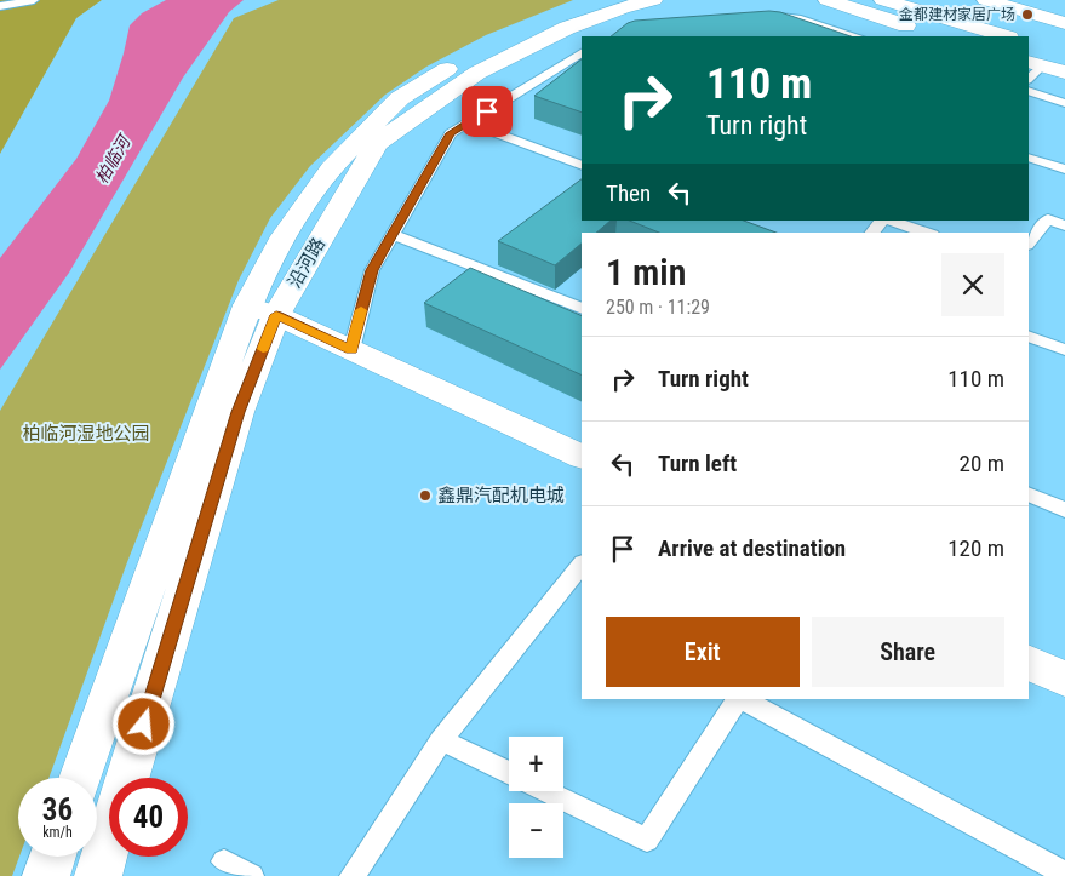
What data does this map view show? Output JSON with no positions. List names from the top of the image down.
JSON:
{
  "streets": {
    "street": ["沿河路"]
  },
  "water": ["柏临河"],
  "parks": ["柏临河湿地公园"],
  "places": ["金都建材家居广场", "鑫鼎汽配机电城"],
  "page": {
    "turn": ["110 m", "Turn right"],
    "then": "Then",
    "heading": ["1 min", "250 m · 11:29"],
    "list": [
      {
        "name": "Turn right",
        "value": "110 m"
      },
      {
        "name": "Turn left",
        "value": "20 m"
      },
      {
        "name": "Arrive at destination",
        "value": "120 m"
      }
    ],
    "buttons": ["Exit", "Share"],
    "map_buttons": ["+", "−"],
    "speed": "36 km/h",
    "limit": "40"
  }
}
